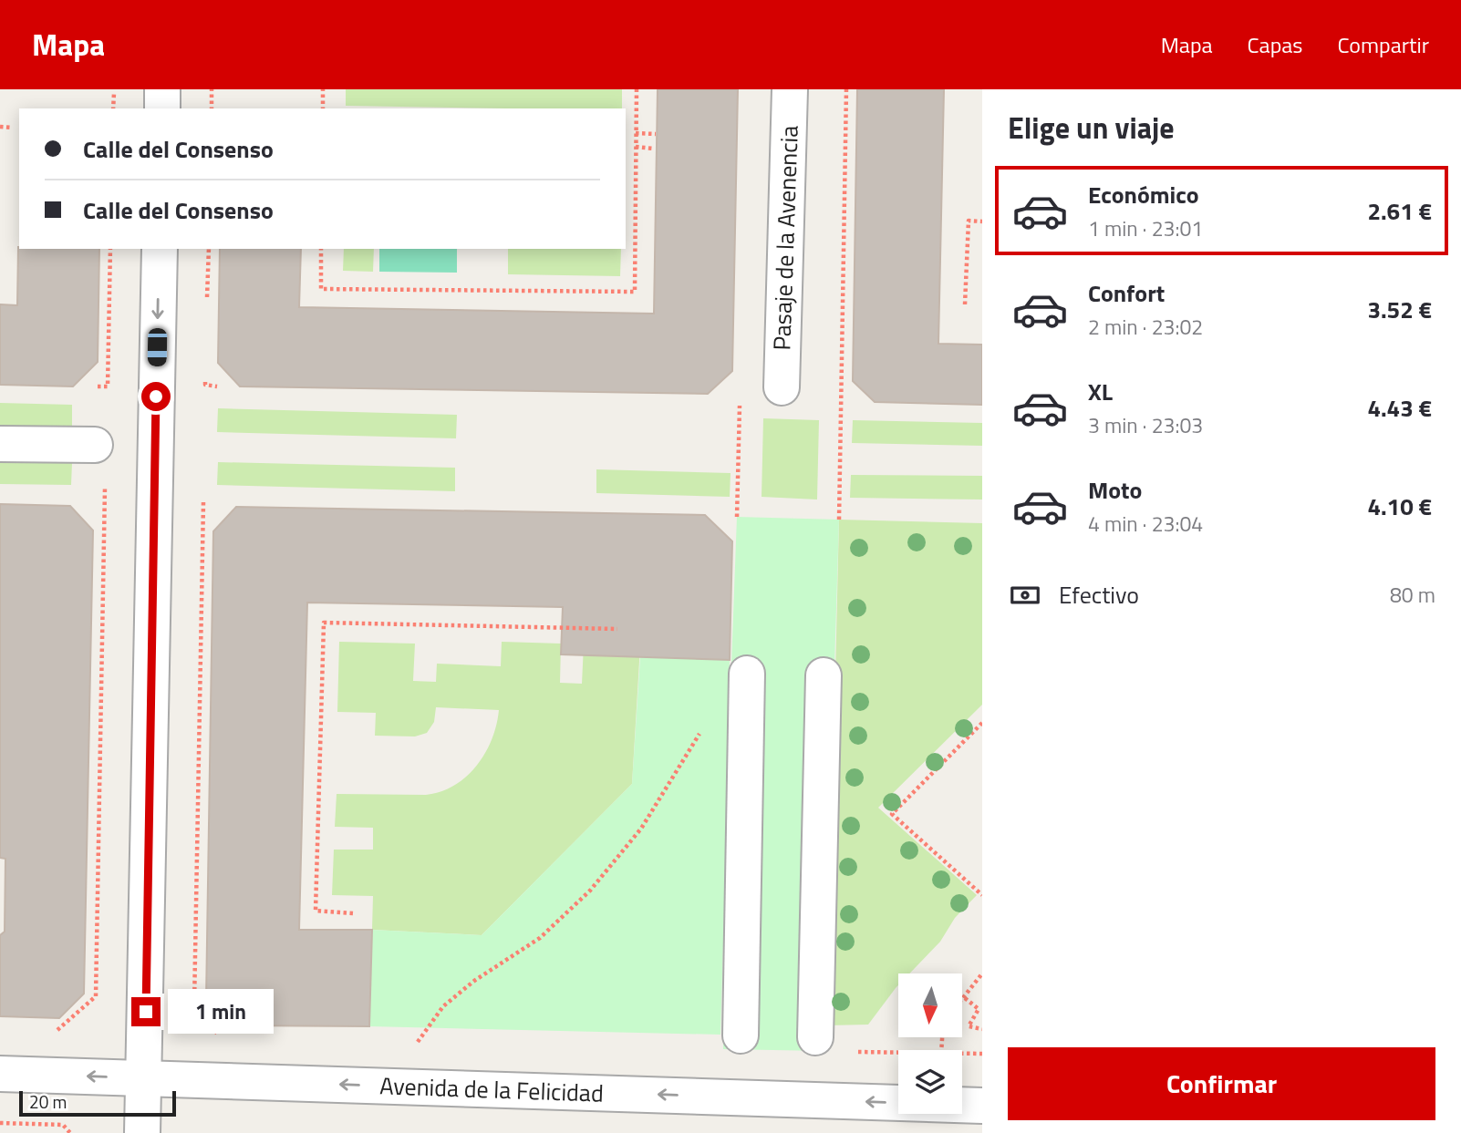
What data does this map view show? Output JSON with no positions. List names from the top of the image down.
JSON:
{
  "streets": {
    "street": ["Pasaje de la Avenencia", "Avenida de la Felicidad"]
  },
  "one_way": ["Avenida de la Felicidad"],
  "scale_bar": "20 m",
  "north": "bottom",
  "page": {
    "header": "Mapa",
    "nav": ["Mapa", "Capas", "Compartir"],
    "heading": "Elige un viaje",
    "banner": ["Calle del Consenso", "Calle del Consenso"],
    "list": [
      {
        "name": "Económico",
        "note": "1 min · 23:01",
        "value": "2.61 €"
      },
      {
        "name": "Confort",
        "note": "2 min · 23:02",
        "value": "3.52 €"
      },
      {
        "name": "XL",
        "note": "3 min · 23:03",
        "value": "4.43 €"
      },
      {
        "name": "Moto",
        "note": "4 min · 23:04",
        "value": "4.10 €"
      }
    ],
    "pay": ["Efectivo", "80 m"],
    "bubble": "1 min",
    "buttons": "Confirmar",
    "scale": "20 m"
  }
}
